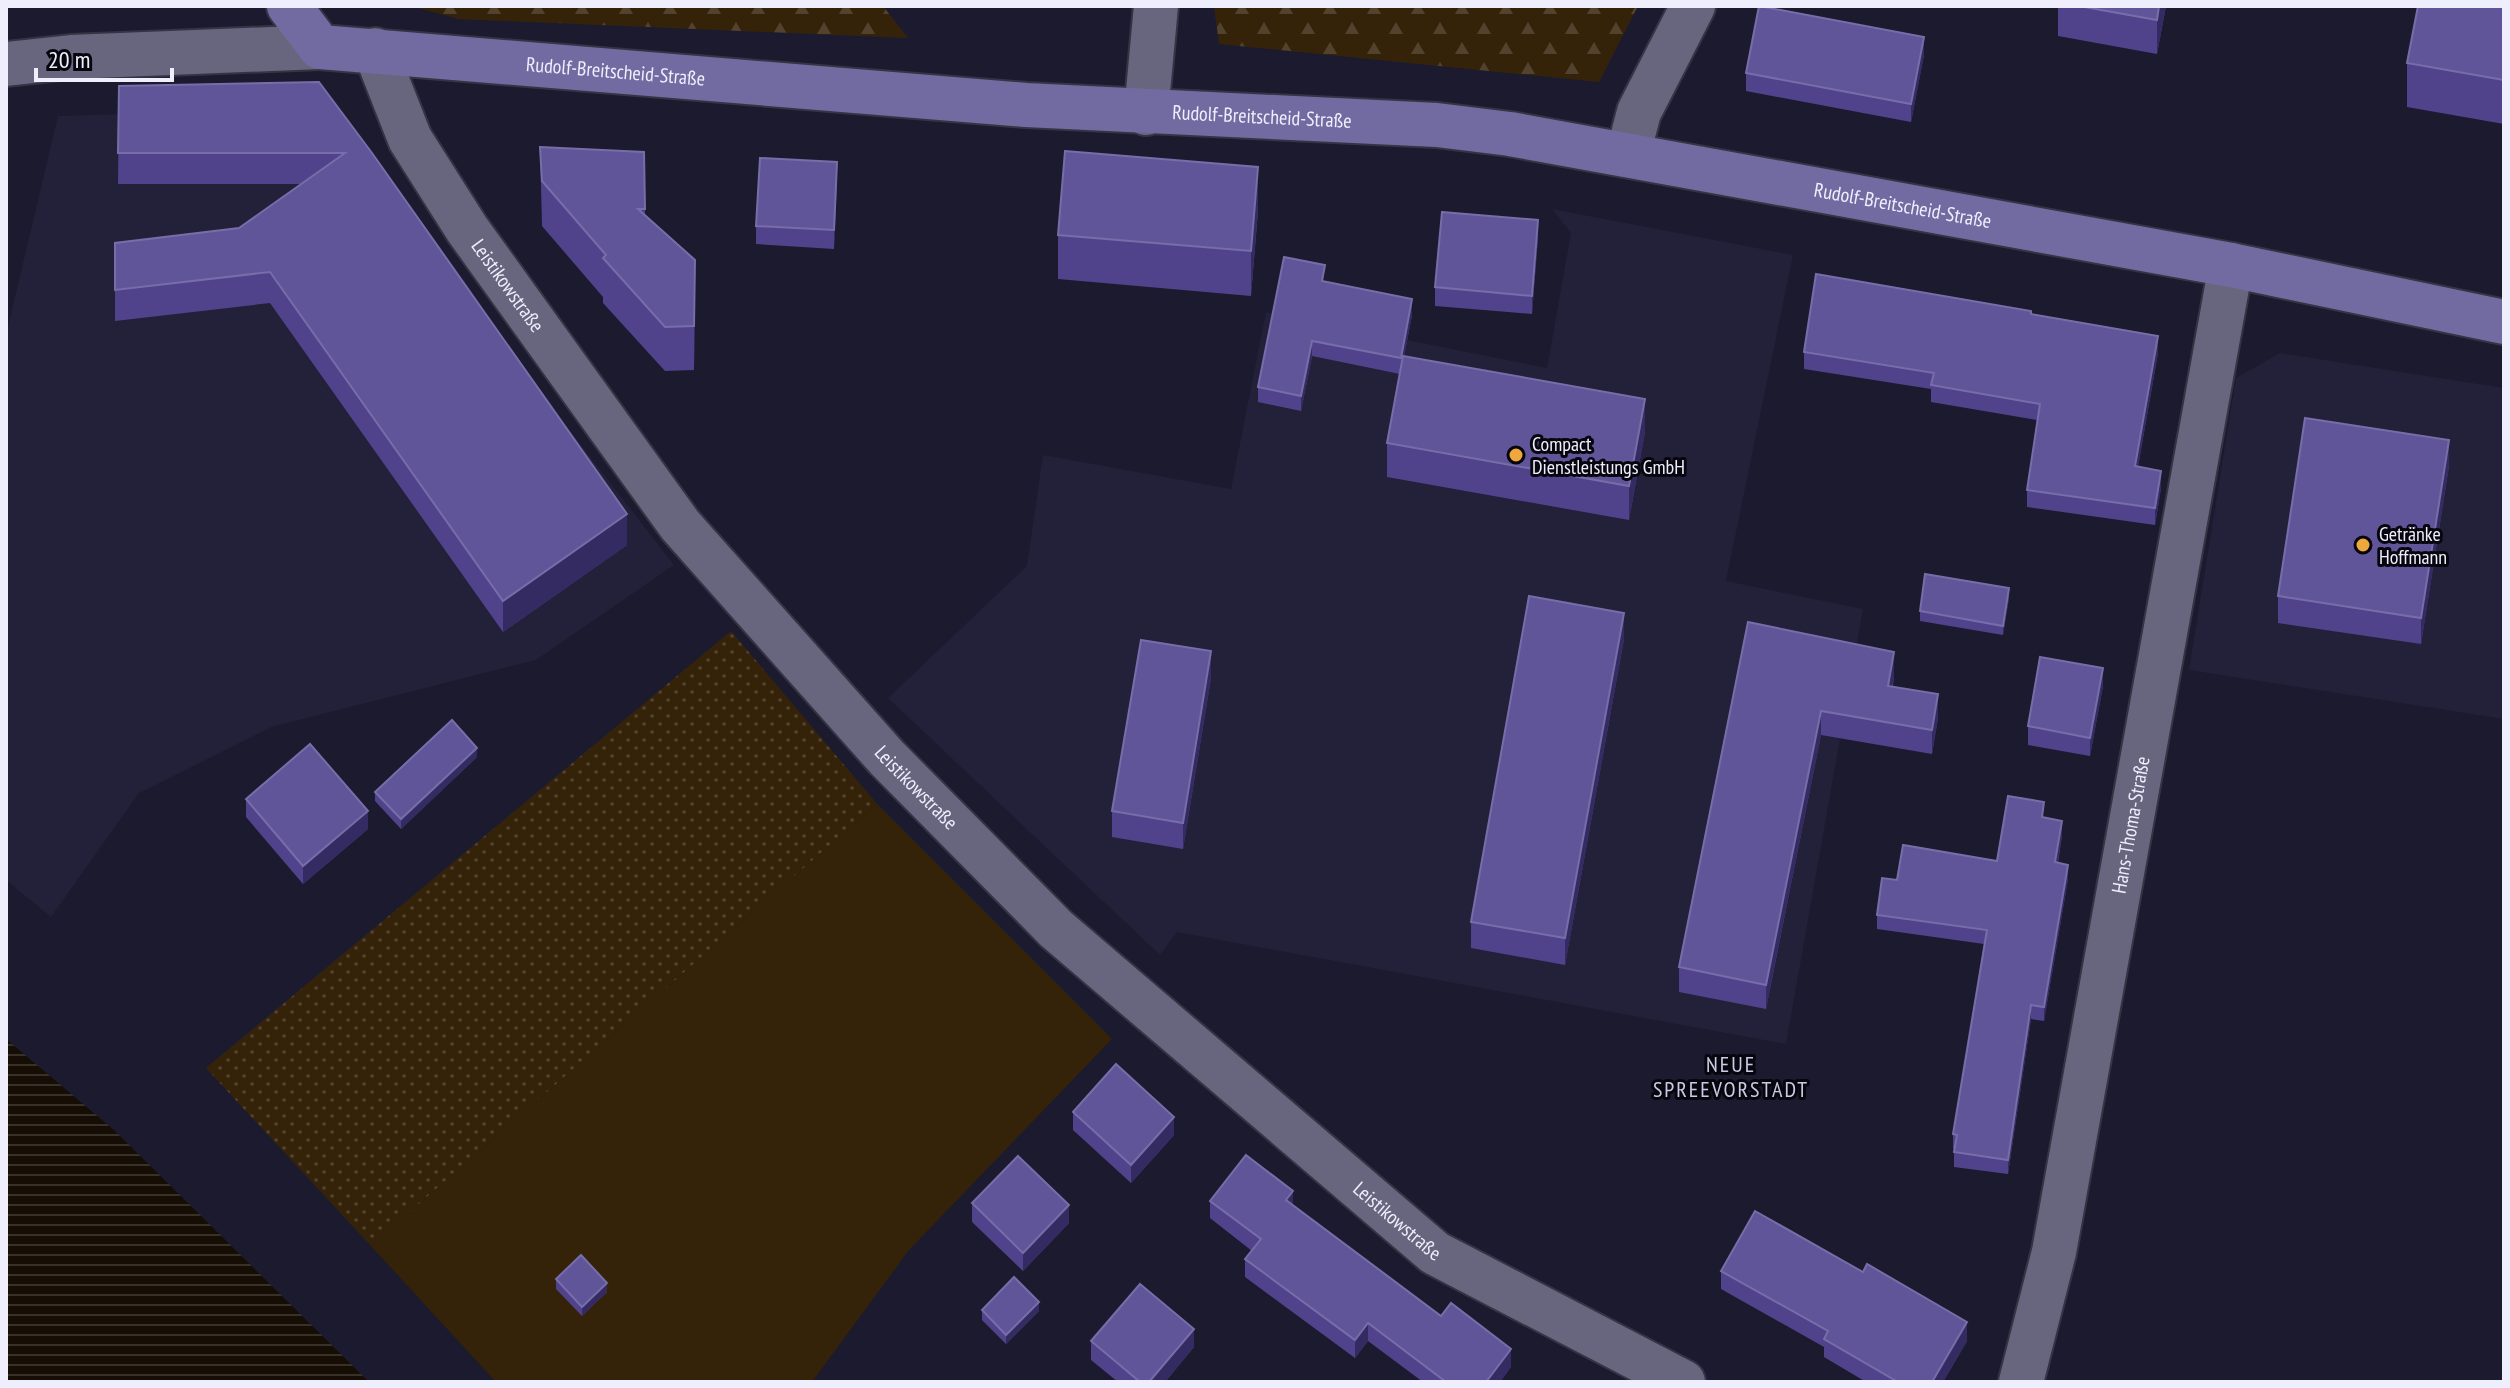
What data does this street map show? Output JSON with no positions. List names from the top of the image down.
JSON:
{
  "streets": {
    "main road": ["Rudolf-Breitscheid-Straße"],
    "street": ["Leistikowstraße", "Hans-Thoma-Straße"]
  },
  "crossings": [
    ["Rudolf-Breitscheid-Straße", "Leistikowstraße"],
    ["Rudolf-Breitscheid-Straße", "Hans-Thoma-Straße"]
  ],
  "districts": ["NEUE SPREEVORSTADT"],
  "places": ["Compact Dienstleistungs GmbH", "Getränke Hoffmann"],
  "scale_bar": "20 m"
}
